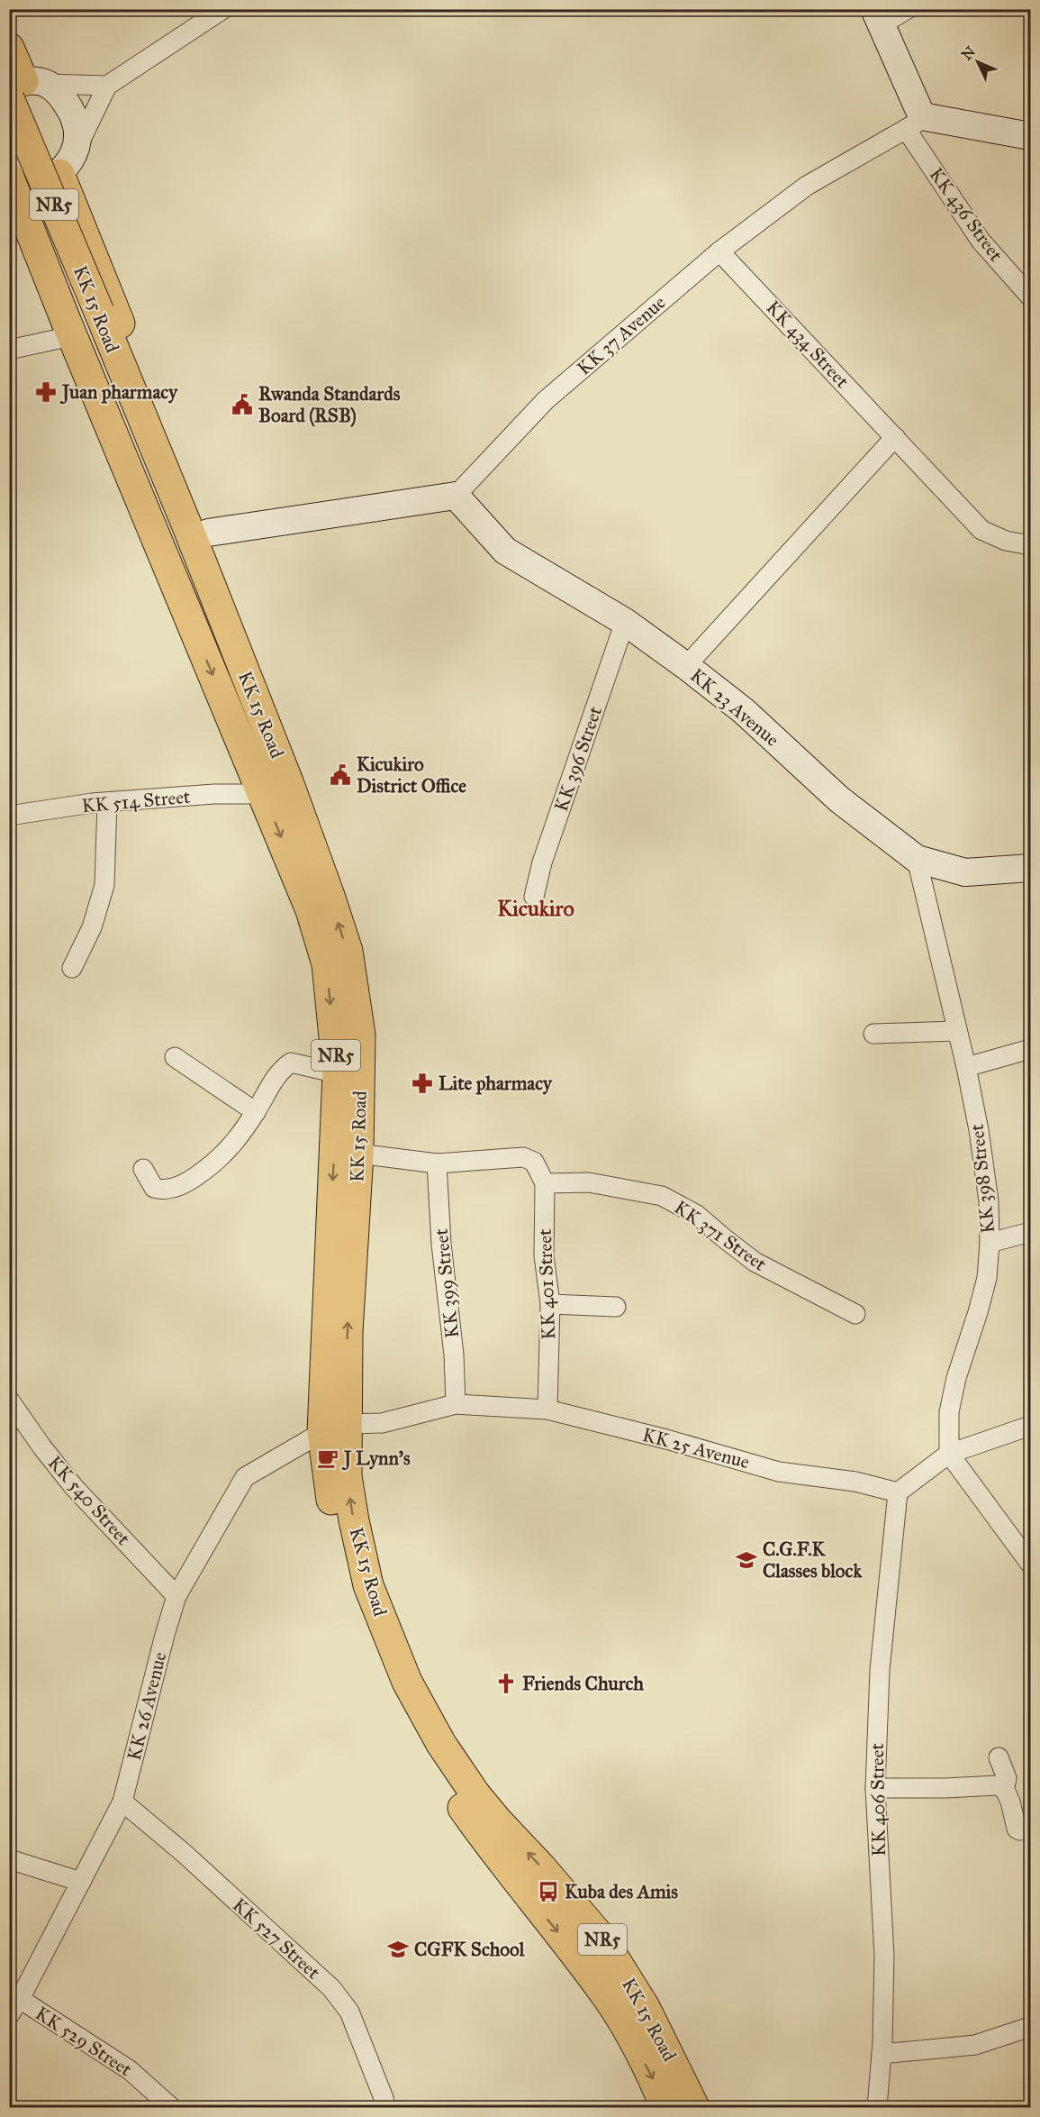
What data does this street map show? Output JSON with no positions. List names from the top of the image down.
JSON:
{
  "streets": {
    "highway": ["NR5", "KK 15 Road"],
    "main road": ["KK 23 Avenue"],
    "street": [
      "KK 436 Street",
      "KK 37 Avenue",
      "KK 434 Street",
      "KK 396 Street",
      "KK 514 Street",
      "KK 398 Street",
      "KK 371 Street",
      "KK 399 Street",
      "KK 401 Street",
      "KK 25 Avenue",
      "KK 540 Street",
      "KK 26 Avenue",
      "KK 406 Street",
      "KK 527 Street",
      "KK 529 Street"
    ]
  },
  "crossings": [
    ["KK 436 Street", "KK 37 Avenue"],
    ["KK 15 Road", "KK 514 Street"],
    ["KK 15 Road", "KK 25 Avenue"],
    ["KK 15 Road", "KK 26 Avenue"],
    ["KK 37 Avenue", "KK 434 Street"],
    ["KK 37 Avenue", "KK 23 Avenue"],
    ["KK 23 Avenue", "KK 396 Street"],
    ["KK 23 Avenue", "KK 398 Street"],
    ["KK 371 Street", "KK 401 Street"],
    ["KK 399 Street", "KK 25 Avenue"],
    ["KK 401 Street", "KK 25 Avenue"],
    ["KK 25 Avenue", "KK 26 Avenue"],
    ["KK 25 Avenue", "KK 406 Street"],
    ["KK 540 Street", "KK 26 Avenue"],
    ["KK 26 Avenue", "KK 527 Street"],
    ["KK 26 Avenue", "KK 529 Street"]
  ],
  "districts": ["Kicukiro"],
  "places": {
    "pharmacy": ["Juan pharmacy", "Lite pharmacy"],
    "public building": ["Rwanda Standards Board (RSB)", "Kicukiro District Office"],
    "cafe": ["J Lynn's"],
    "school or university": ["C.G.F.K Classes block", "CGFK School"],
    "church": ["Friends Church"],
    "bus stop": ["Kuba des Amis"]
  },
  "north": "top left"
}
